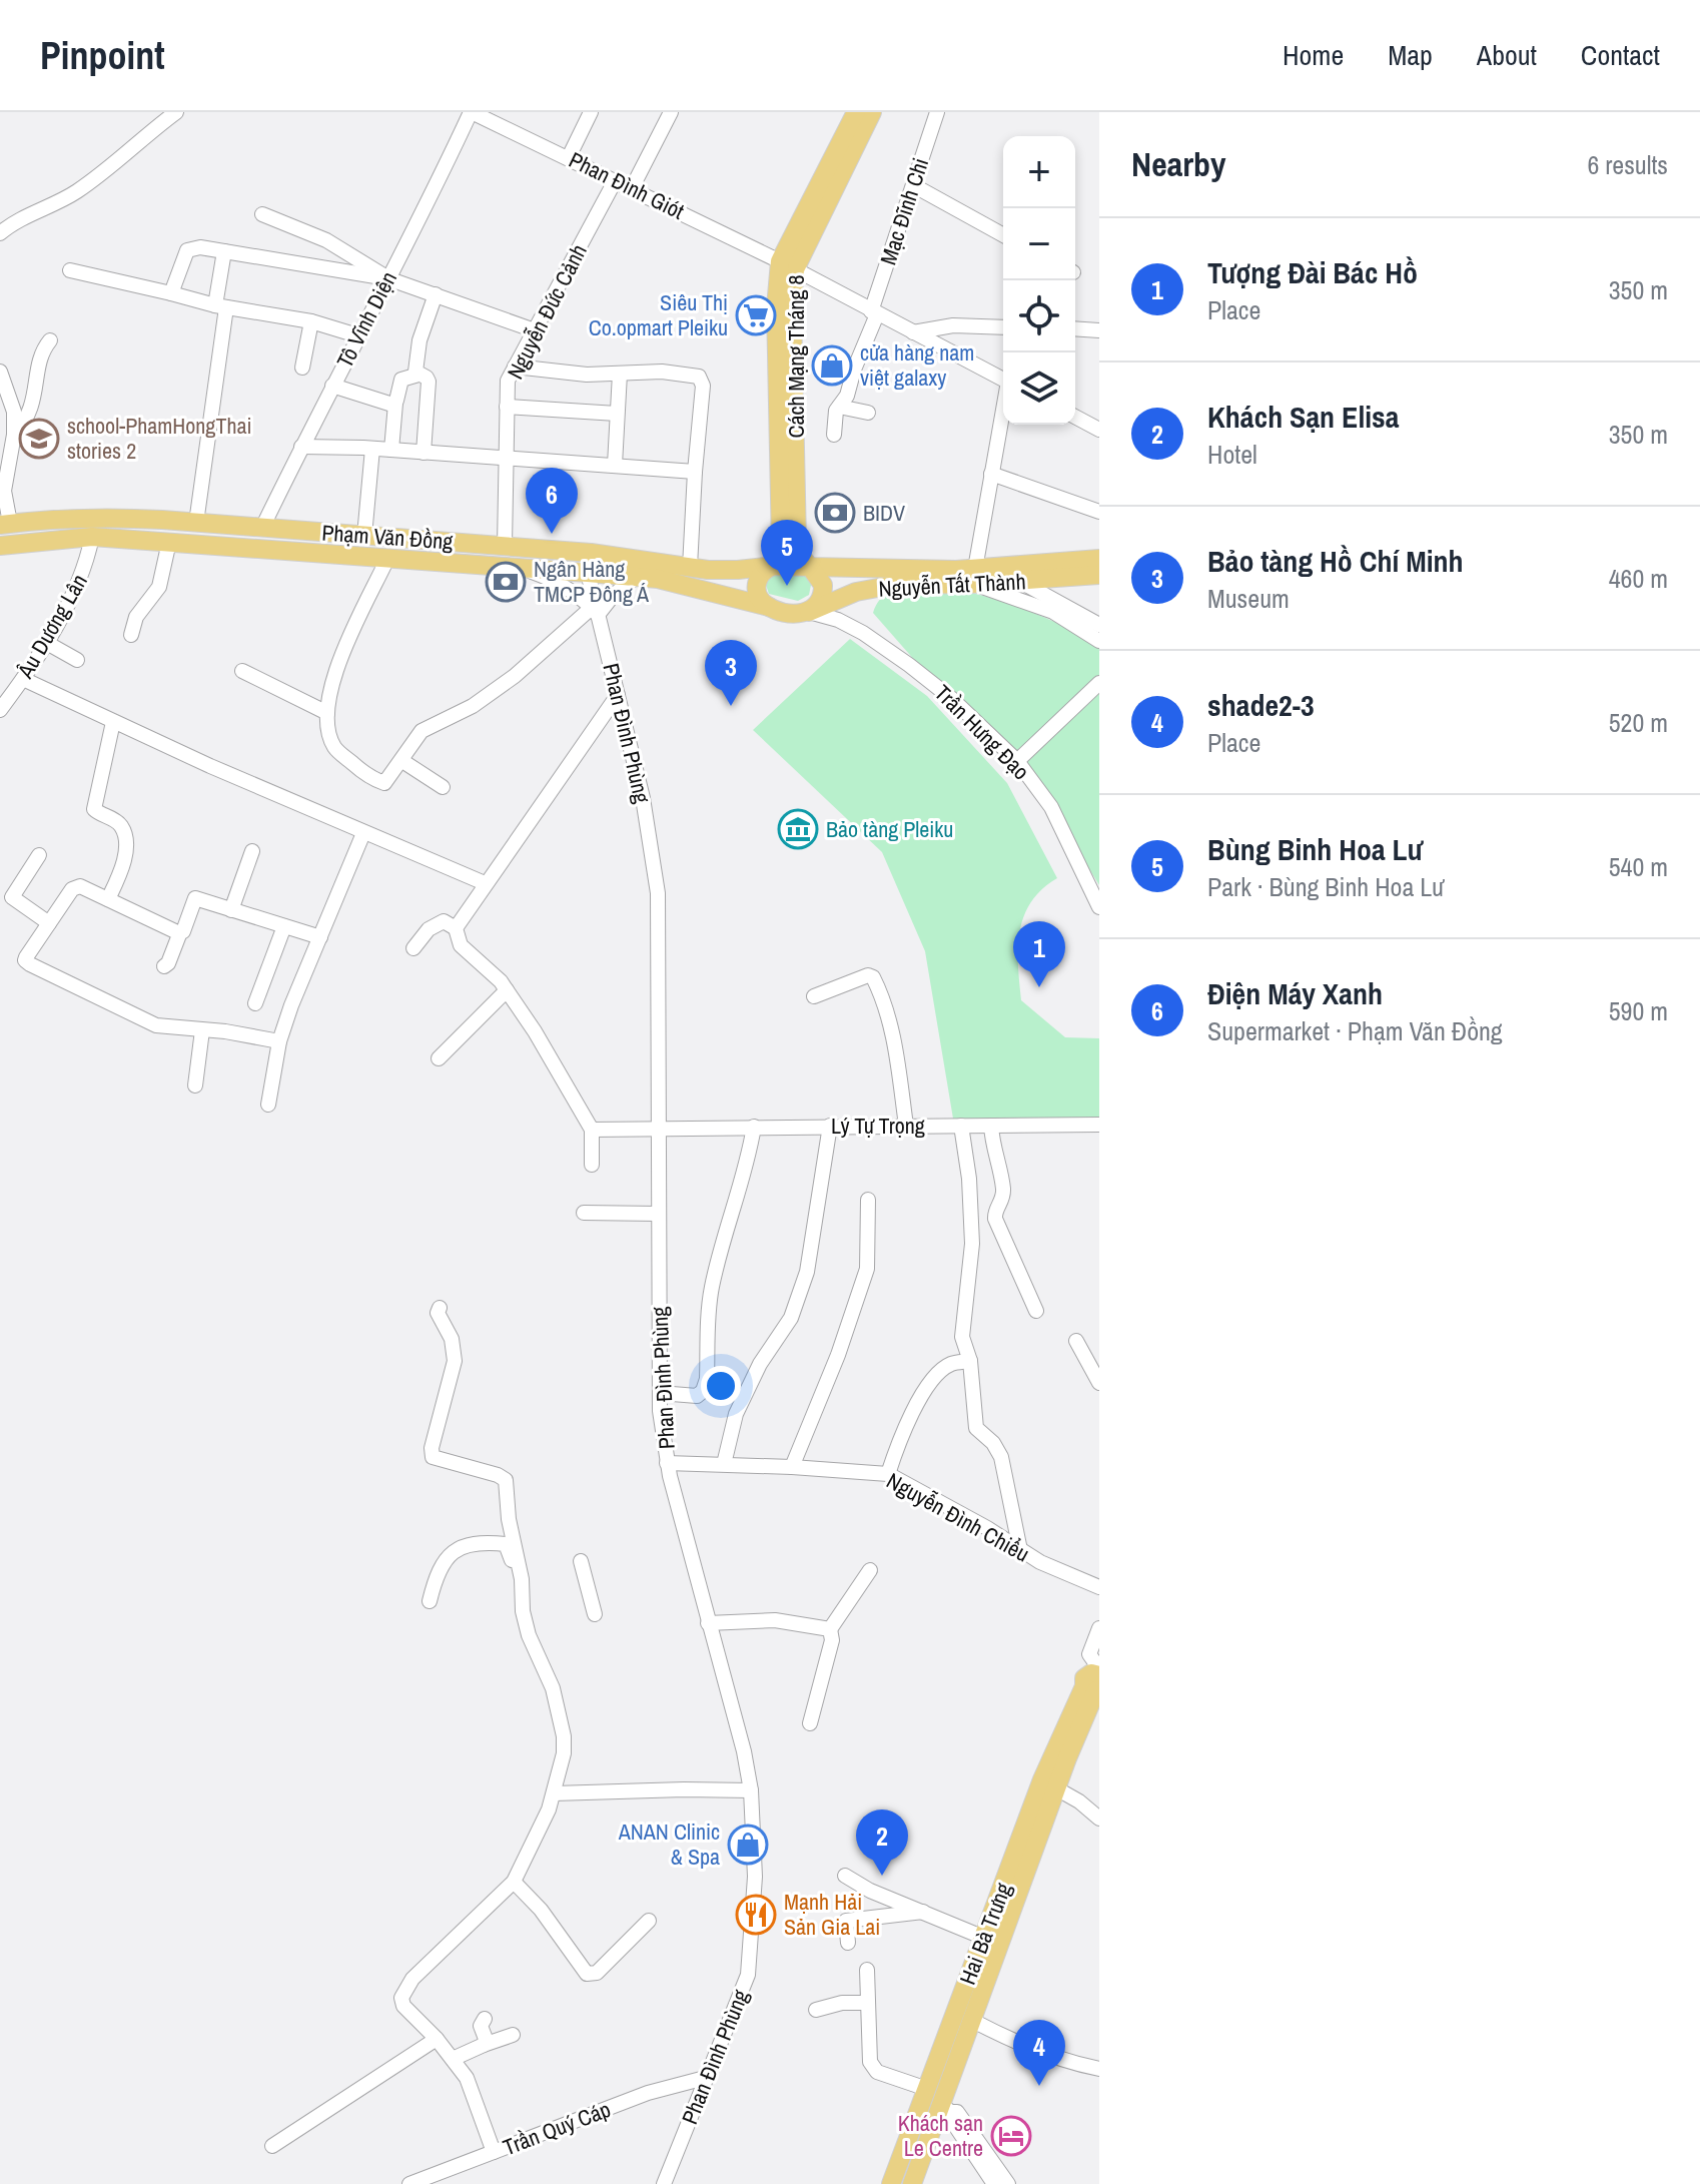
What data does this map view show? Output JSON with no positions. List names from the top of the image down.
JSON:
{
  "streets": {
    "main road": [
      "Cách Mạng Tháng 8",
      "Phạm Văn Đồng",
      "Nguyễn Tất Thành",
      "Hai Bà Trưng"
    ],
    "street": [
      "Phan Đình Giót",
      "Mạc Đĩnh Chi",
      "Nguyễn Đức Cảnh",
      "Tô Vĩnh Diện",
      "Âu Dương Lân",
      "Trần Hưng Đạo",
      "Phan Đình Phùng",
      "Lý Tự Trọng",
      "Nguyễn Đình Chiểu",
      "Trần Quý Cáp"
    ]
  },
  "crossings": [
    ["Phan Đình Giót", "Mạc Đĩnh Chi"],
    ["Phan Đình Giót", "Nguyễn Đức Cảnh"],
    ["Phan Đình Giót", "Tô Vĩnh Diện"],
    ["Phan Đình Giót", "Cách Mạng Tháng 8"],
    ["Nguyễn Đức Cảnh", "Phạm Văn Đồng"],
    ["Tô Vĩnh Diện", "Phạm Văn Đồng"],
    ["Cách Mạng Tháng 8", "Phạm Văn Đồng"],
    ["Cách Mạng Tháng 8", "Nguyễn Tất Thành"],
    ["Cách Mạng Tháng 8", "Trần Hưng Đạo"],
    ["Phạm Văn Đồng", "Nguyễn Tất Thành"],
    ["Phạm Văn Đồng", "Âu Dương Lân"],
    ["Phạm Văn Đồng", "Trần Hưng Đạo"],
    ["Phạm Văn Đồng", "Phan Đình Phùng"],
    ["Nguyễn Tất Thành", "Trần Hưng Đạo"],
    ["Phan Đình Phùng", "Lý Tự Trọng"],
    ["Phan Đình Phùng", "Nguyễn Đình Chiểu"],
    ["Phan Đình Phùng", "Trần Quý Cáp"]
  ],
  "places": {
    "supermarket": ["Siêu Thị Co.opmart Pleiku"],
    "shop": ["cửa hàng nam việt galaxy", "ANAN Clinic & Spa"],
    "school or university": ["school-PhamHongThai stories 2"],
    "bank": ["BIDV", "Ngân Hàng TMCP Đông Á"],
    "museum": ["Bảo tàng Pleiku"],
    "restaurant": ["Mạnh Hải Sản Gia Lai"],
    "hotel": ["Khách sạn Le Centre"]
  },
  "page": {
    "header": "Pinpoint",
    "nav": [
      "Home",
      "Map",
      "About",
      "Contact"
    ],
    "heading": ["Nearby", "6 results"],
    "map_buttons": ["+", "−"],
    "list": [
      {
        "mark": "1",
        "name": "Tượng Đài Bác Hồ",
        "note": "Place",
        "value": "350 m"
      },
      {
        "mark": "2",
        "name": "Khách Sạn Elisa",
        "note": "Hotel",
        "value": "350 m"
      },
      {
        "mark": "3",
        "name": "Bảo tàng Hồ Chí Minh",
        "note": "Museum",
        "value": "460 m"
      },
      {
        "mark": "4",
        "name": "shade2-3",
        "note": "Place",
        "value": "520 m"
      },
      {
        "mark": "5",
        "name": "Bùng Binh Hoa Lư",
        "note": "Park · Bùng Binh Hoa Lư",
        "value": "540 m"
      },
      {
        "mark": "6",
        "name": "Điện Máy Xanh",
        "note": "Supermarket · Phạm Văn Đồng",
        "value": "590 m"
      }
    ],
    "pins": [
      "6",
      "5",
      "3",
      "1",
      "2",
      "4"
    ]
  }
}
